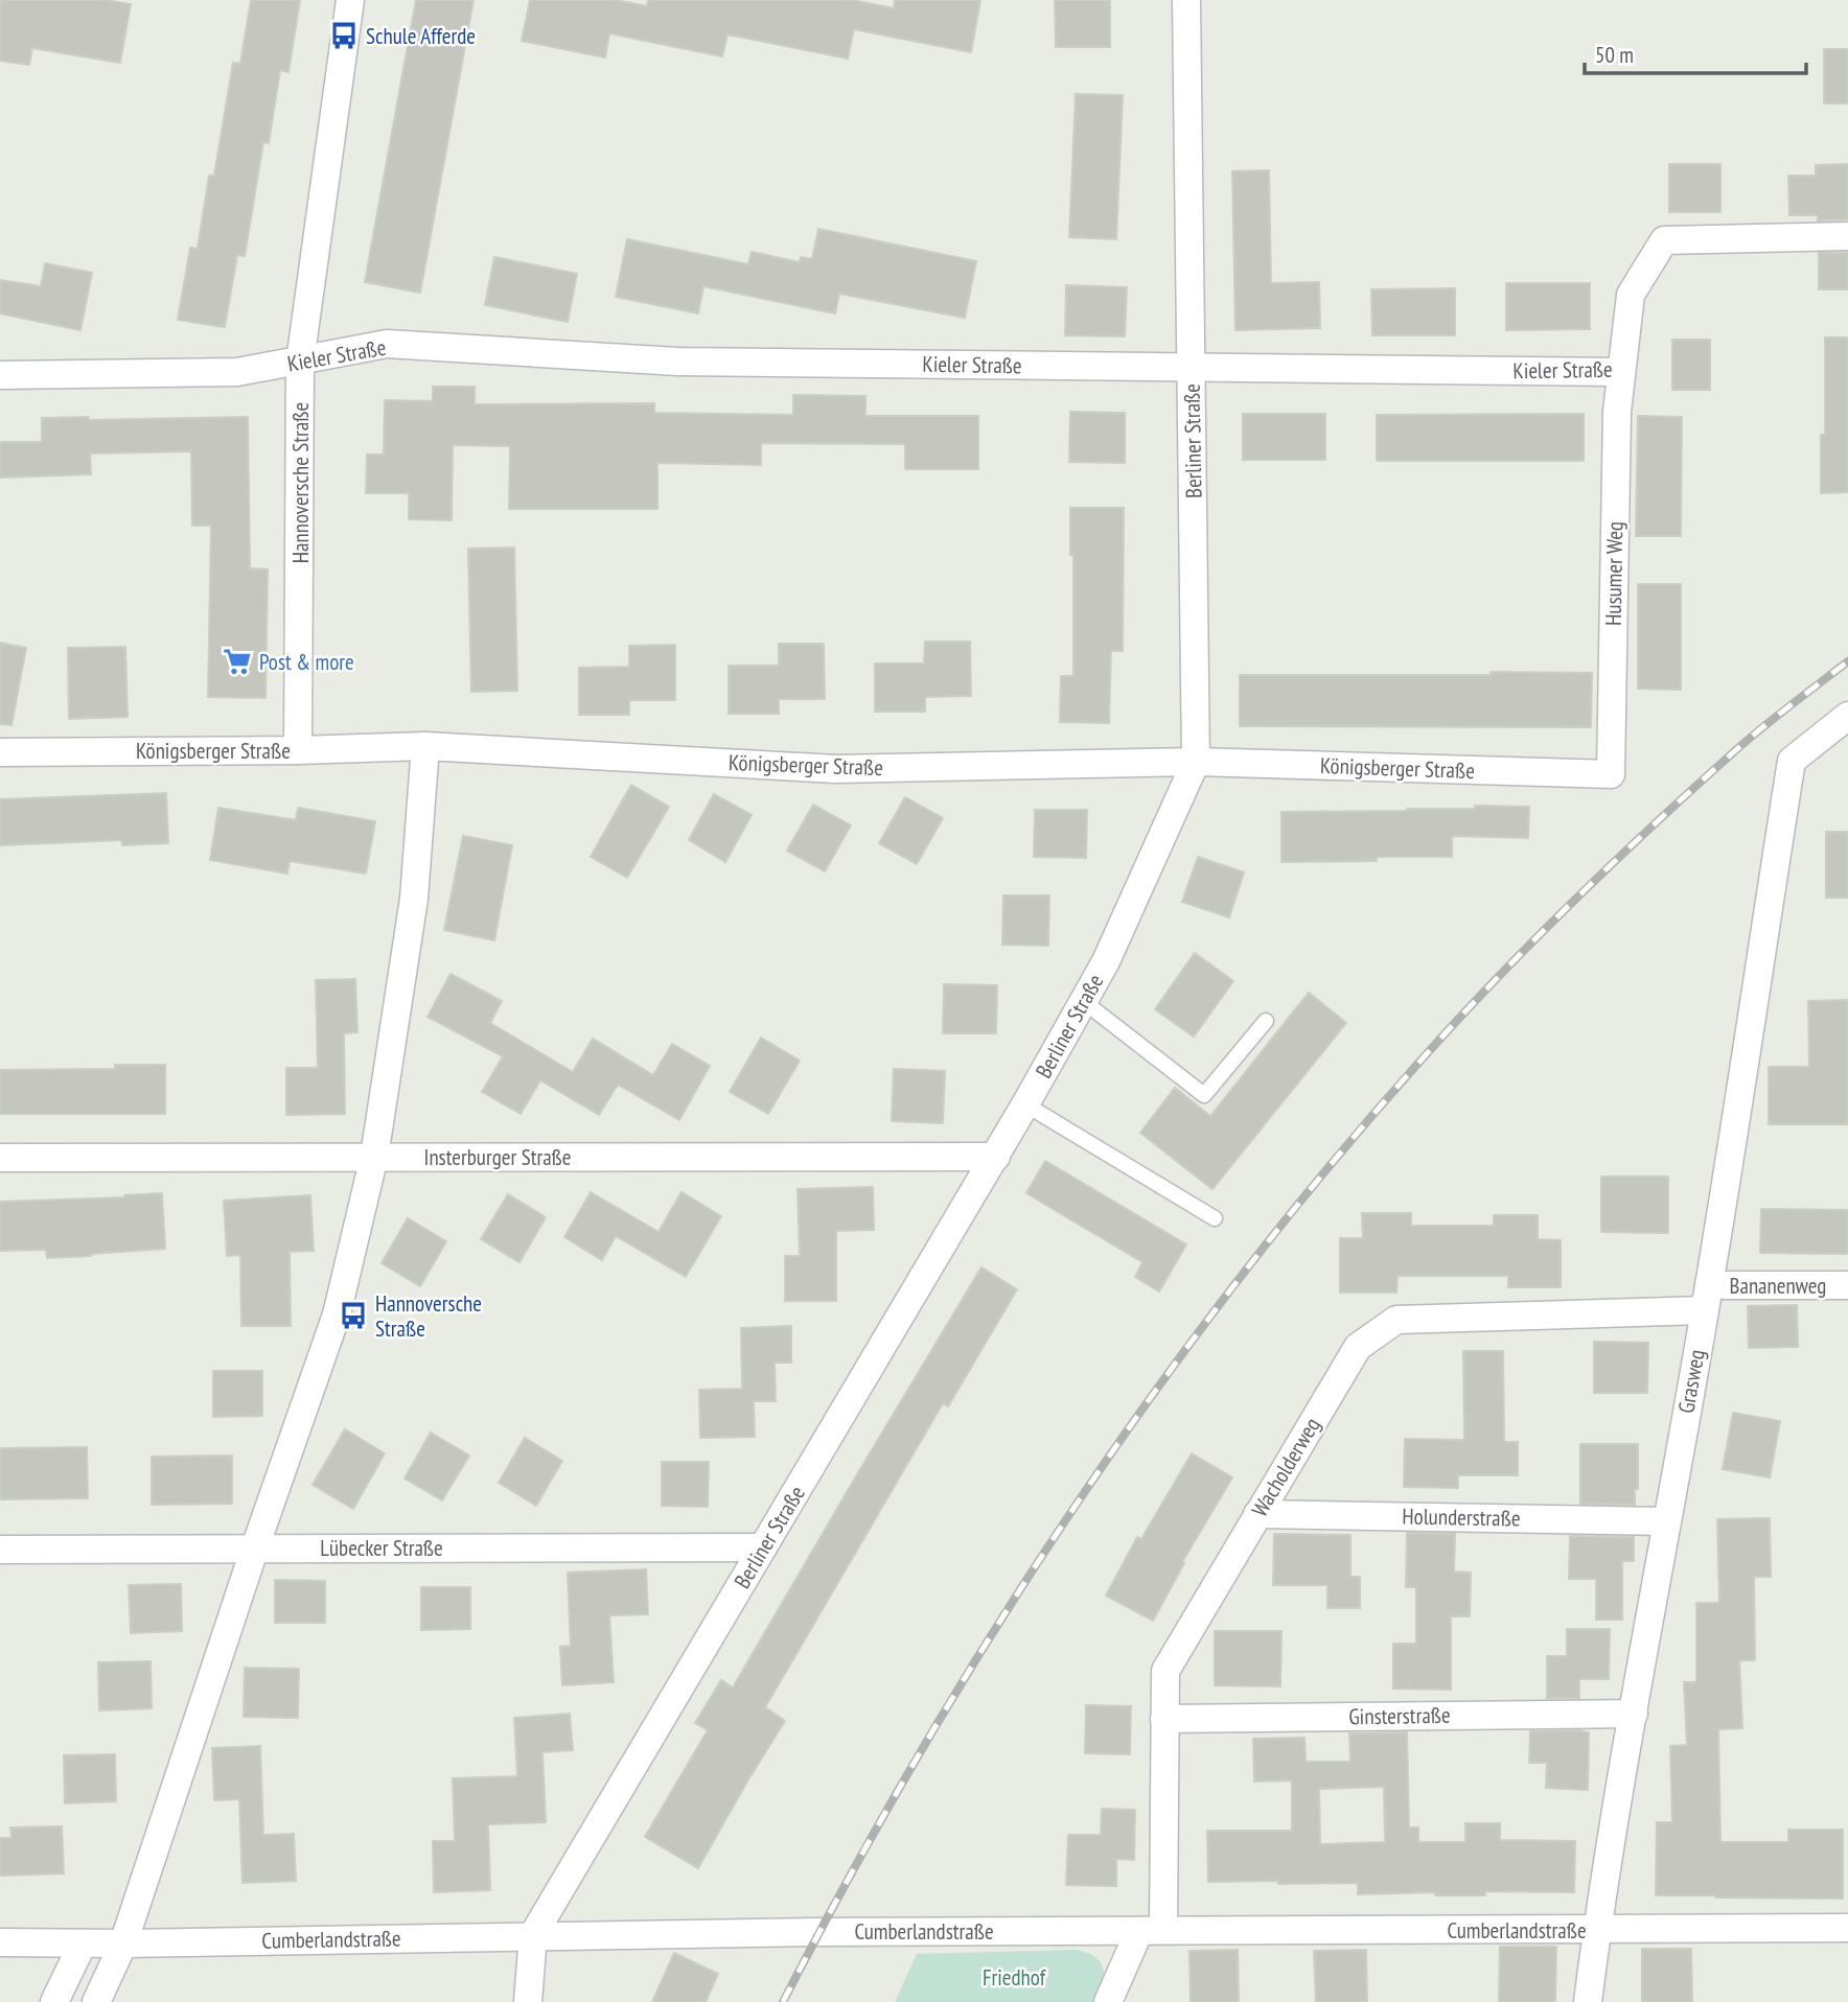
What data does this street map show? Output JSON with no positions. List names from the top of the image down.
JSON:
{
  "streets": {
    "street": [
      "Kieler Straße",
      "Berliner Straße",
      "Hannoversche Straße",
      "Husumer Weg",
      "Königsberger Straße",
      "Insterburger Straße",
      "Bananenweg",
      "Grasweg",
      "Wacholderweg",
      "Holunderstraße",
      "Lübecker Straße",
      "Ginsterstraße",
      "Cumberlandstraße"
    ]
  },
  "crossings": [
    ["Kieler Straße", "Berliner Straße"],
    ["Kieler Straße", "Hannoversche Straße"],
    ["Kieler Straße", "Husumer Weg"],
    ["Berliner Straße", "Königsberger Straße"],
    ["Berliner Straße", "Insterburger Straße"],
    ["Berliner Straße", "Lübecker Straße"],
    ["Berliner Straße", "Cumberlandstraße"],
    ["Hannoversche Straße", "Königsberger Straße"],
    ["Husumer Weg", "Königsberger Straße"],
    ["Bananenweg", "Grasweg"],
    ["Bananenweg", "Wacholderweg"],
    ["Grasweg", "Wacholderweg"],
    ["Grasweg", "Holunderstraße"],
    ["Grasweg", "Ginsterstraße"],
    ["Grasweg", "Cumberlandstraße"],
    ["Wacholderweg", "Holunderstraße"],
    ["Wacholderweg", "Ginsterstraße"],
    ["Wacholderweg", "Cumberlandstraße"]
  ],
  "parks": ["Friedhof"],
  "places": {
    "bus stop": ["Schule Afferde", "Hannoversche Straße"],
    "supermarket": ["Post & more"]
  },
  "scale_bar": "50 m"
}
